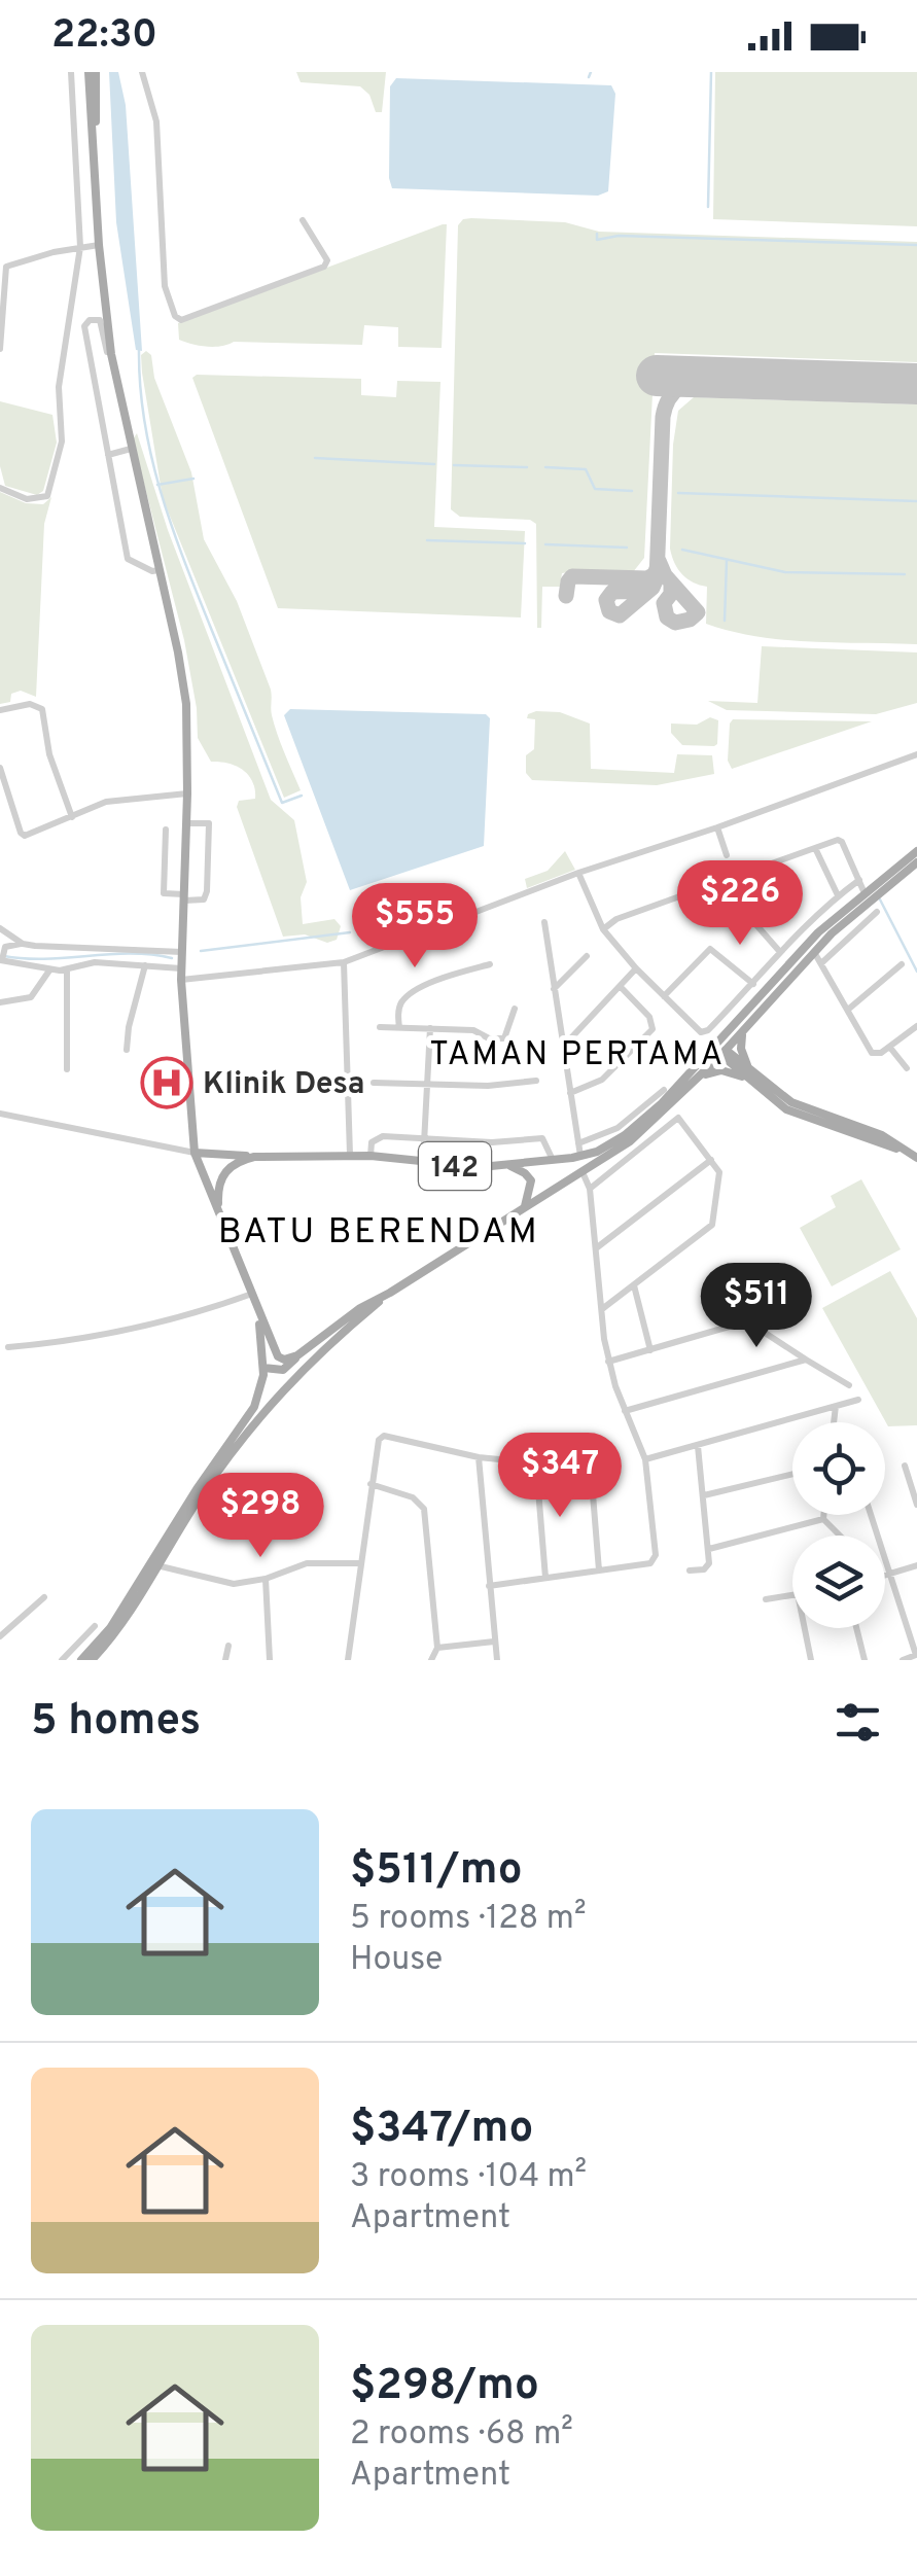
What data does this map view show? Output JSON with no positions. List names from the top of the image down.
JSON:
{
  "streets": {
    "main road": ["142"]
  },
  "districts": ["TAMAN PERTAMA", "BATU BERENDAM"],
  "places": {
    "hospital": ["Klinik Desa"]
  },
  "page": {
    "status": "22:30",
    "price": [
      "$226",
      "$555",
      "$511",
      "$347",
      "$298"
    ],
    "heading": "5 homes",
    "list": [
      {
        "name": "$511/mo",
        "note": "5 rooms · 128 m² · House"
      },
      {
        "name": "$347/mo",
        "note": "3 rooms · 104 m² · Apartment"
      },
      {
        "name": "$298/mo",
        "note": "2 rooms · 68 m² · Apartment"
      }
    ]
  }
}
